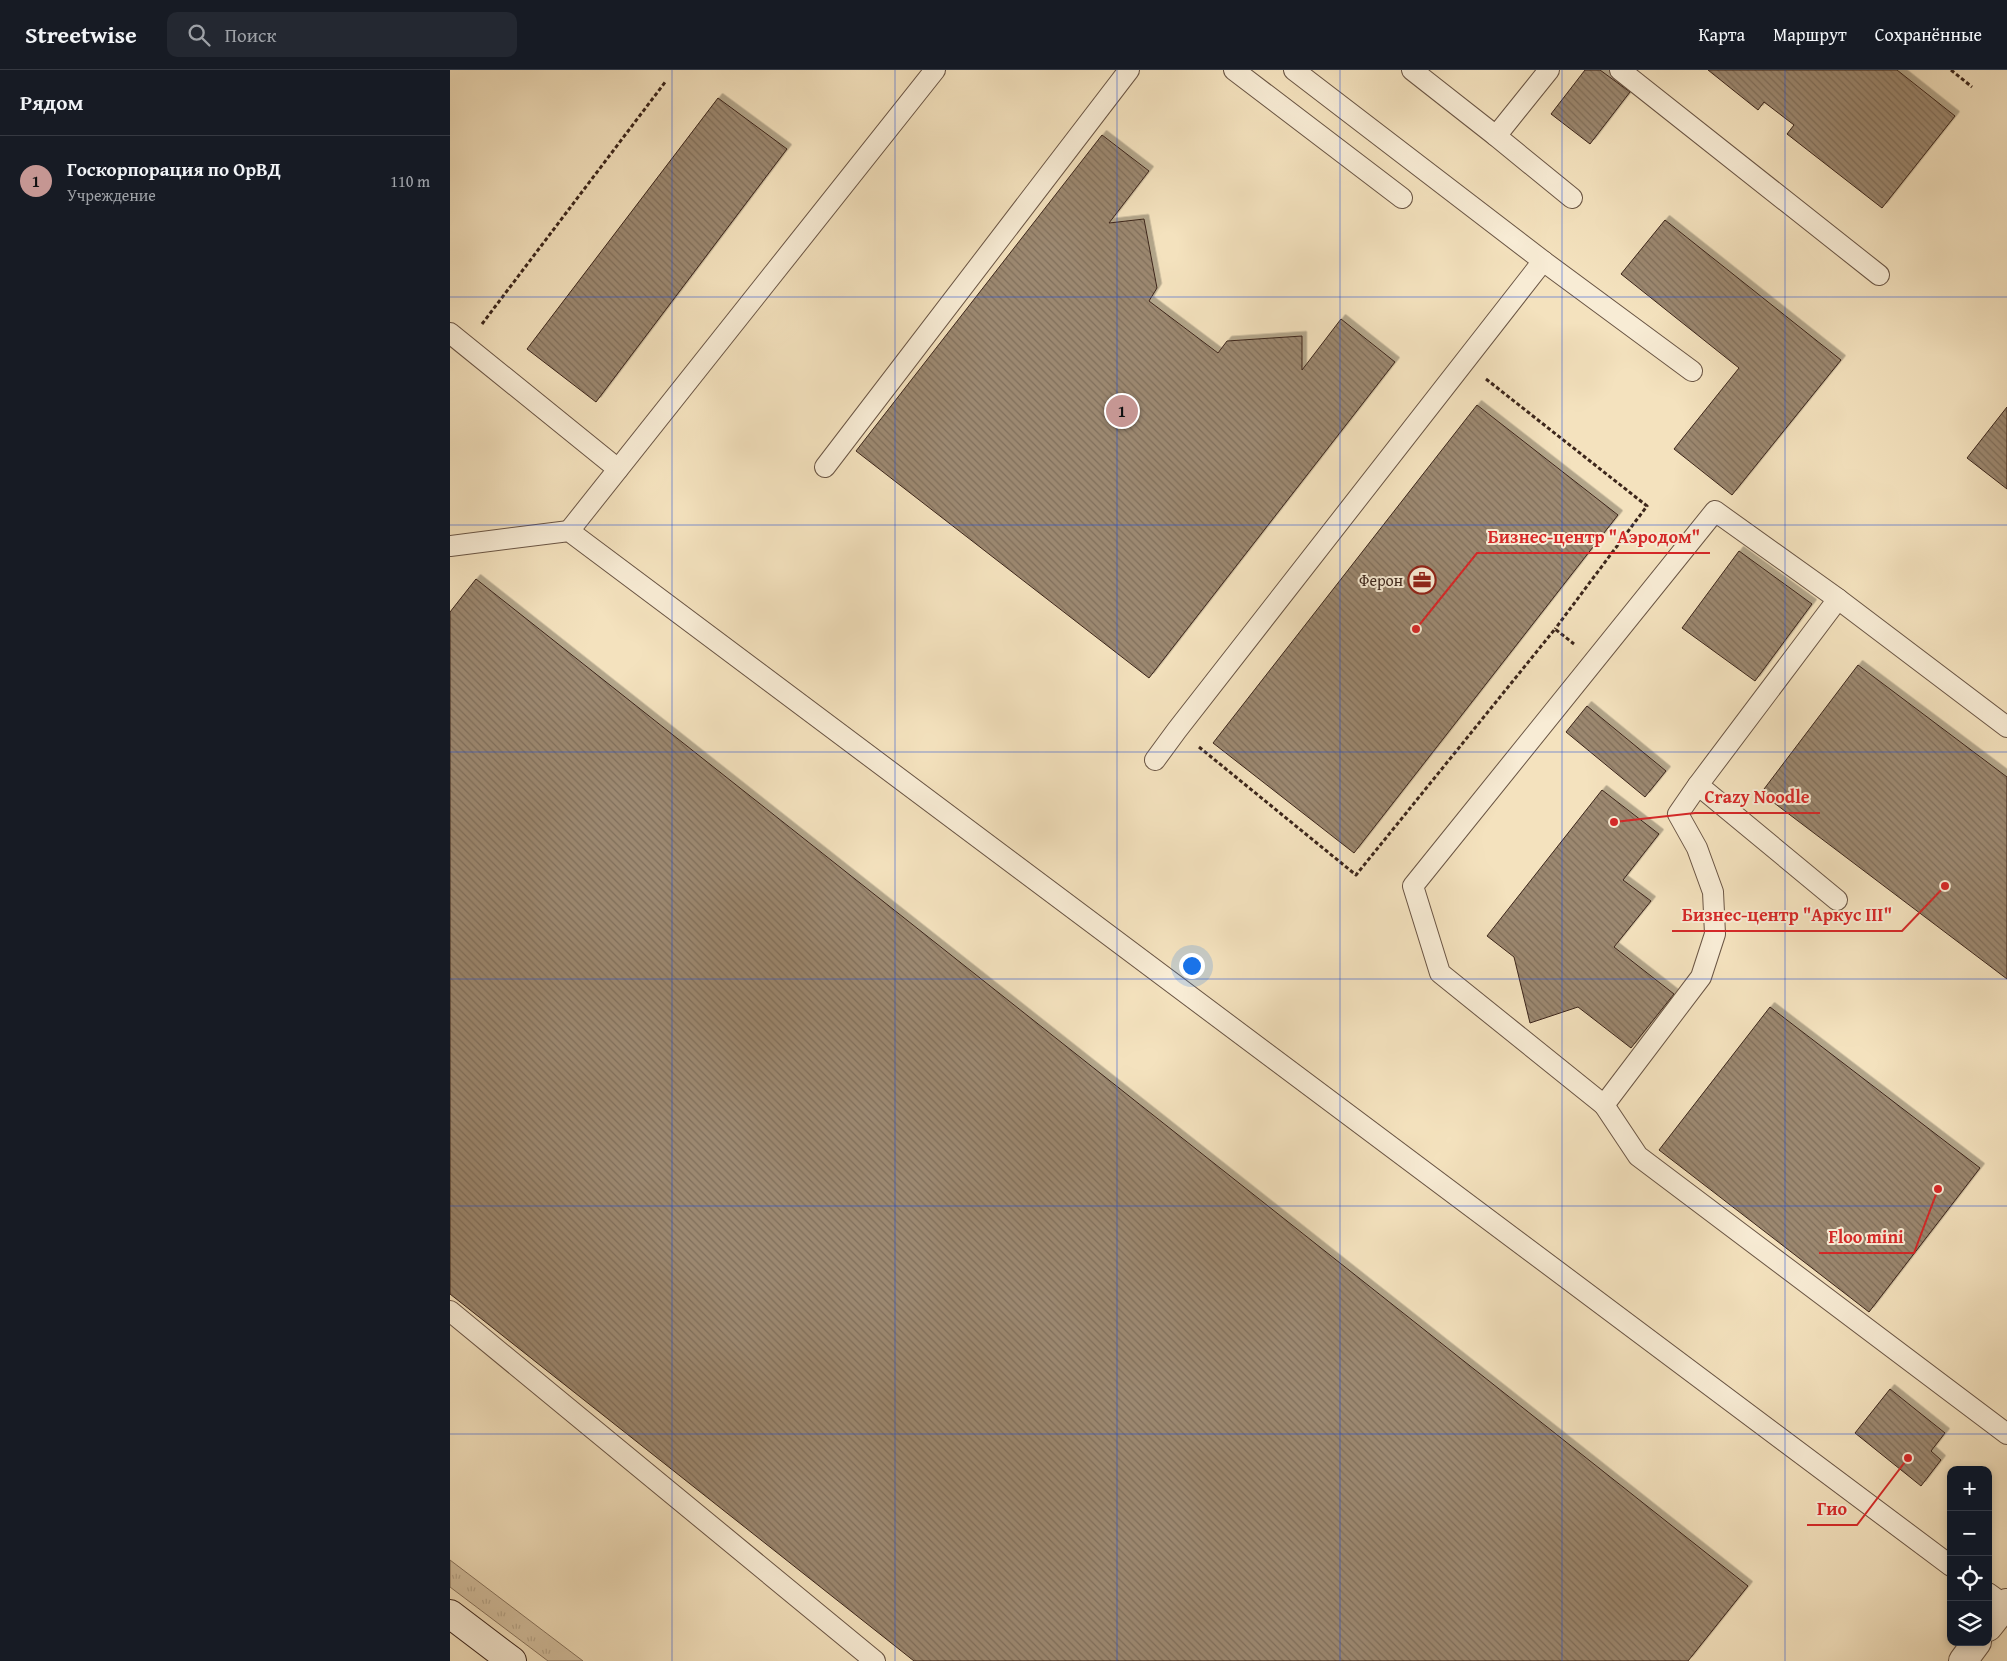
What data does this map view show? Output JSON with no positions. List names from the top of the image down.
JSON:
{
  "places": {
    "office": ["Ферон"],
    "other": [
      "Бизнес-центр \"Аэродом\"",
      "Crazy Noodle",
      "Бизнес-центр \"Аркус III\"",
      "Floo mini",
      "Гио"
    ]
  },
  "page": {
    "header": "Streetwise",
    "search": "Поиск",
    "nav": ["Карта", "Маршрут", "Сохранённые"],
    "heading": "Рядом",
    "list": [
      {
        "mark": "1",
        "name": "Госкорпорация по ОрВД",
        "note": "Учреждение",
        "value": "110 m"
      }
    ],
    "pins": "1",
    "map_buttons": ["+", "−"]
  }
}
